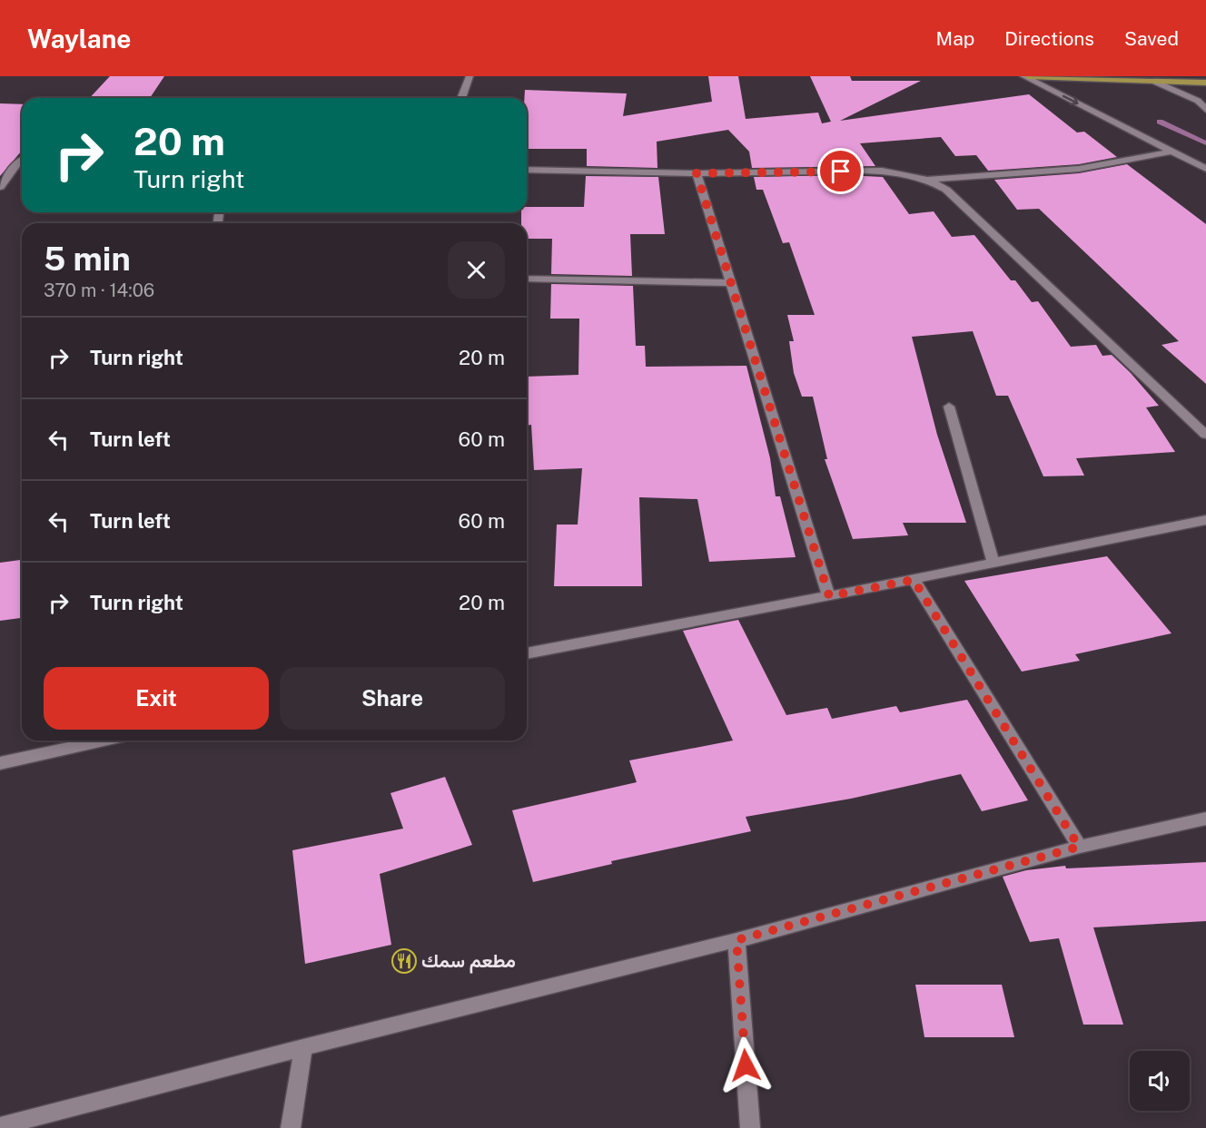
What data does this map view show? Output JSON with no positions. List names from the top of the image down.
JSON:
{
  "places": {
    "restaurant": ["مطعم سمك"]
  },
  "page": {
    "header": "Waylane",
    "nav": ["Map", "Directions", "Saved"],
    "turn": ["20 m", "Turn right"],
    "heading": ["5 min", "370 m · 14:06"],
    "list": [
      {
        "name": "Turn right",
        "value": "20 m"
      },
      {
        "name": "Turn left",
        "value": "60 m"
      },
      {
        "name": "Turn left",
        "value": "60 m"
      },
      {
        "name": "Turn right",
        "value": "20 m"
      }
    ],
    "buttons": ["Exit", "Share"]
  }
}
